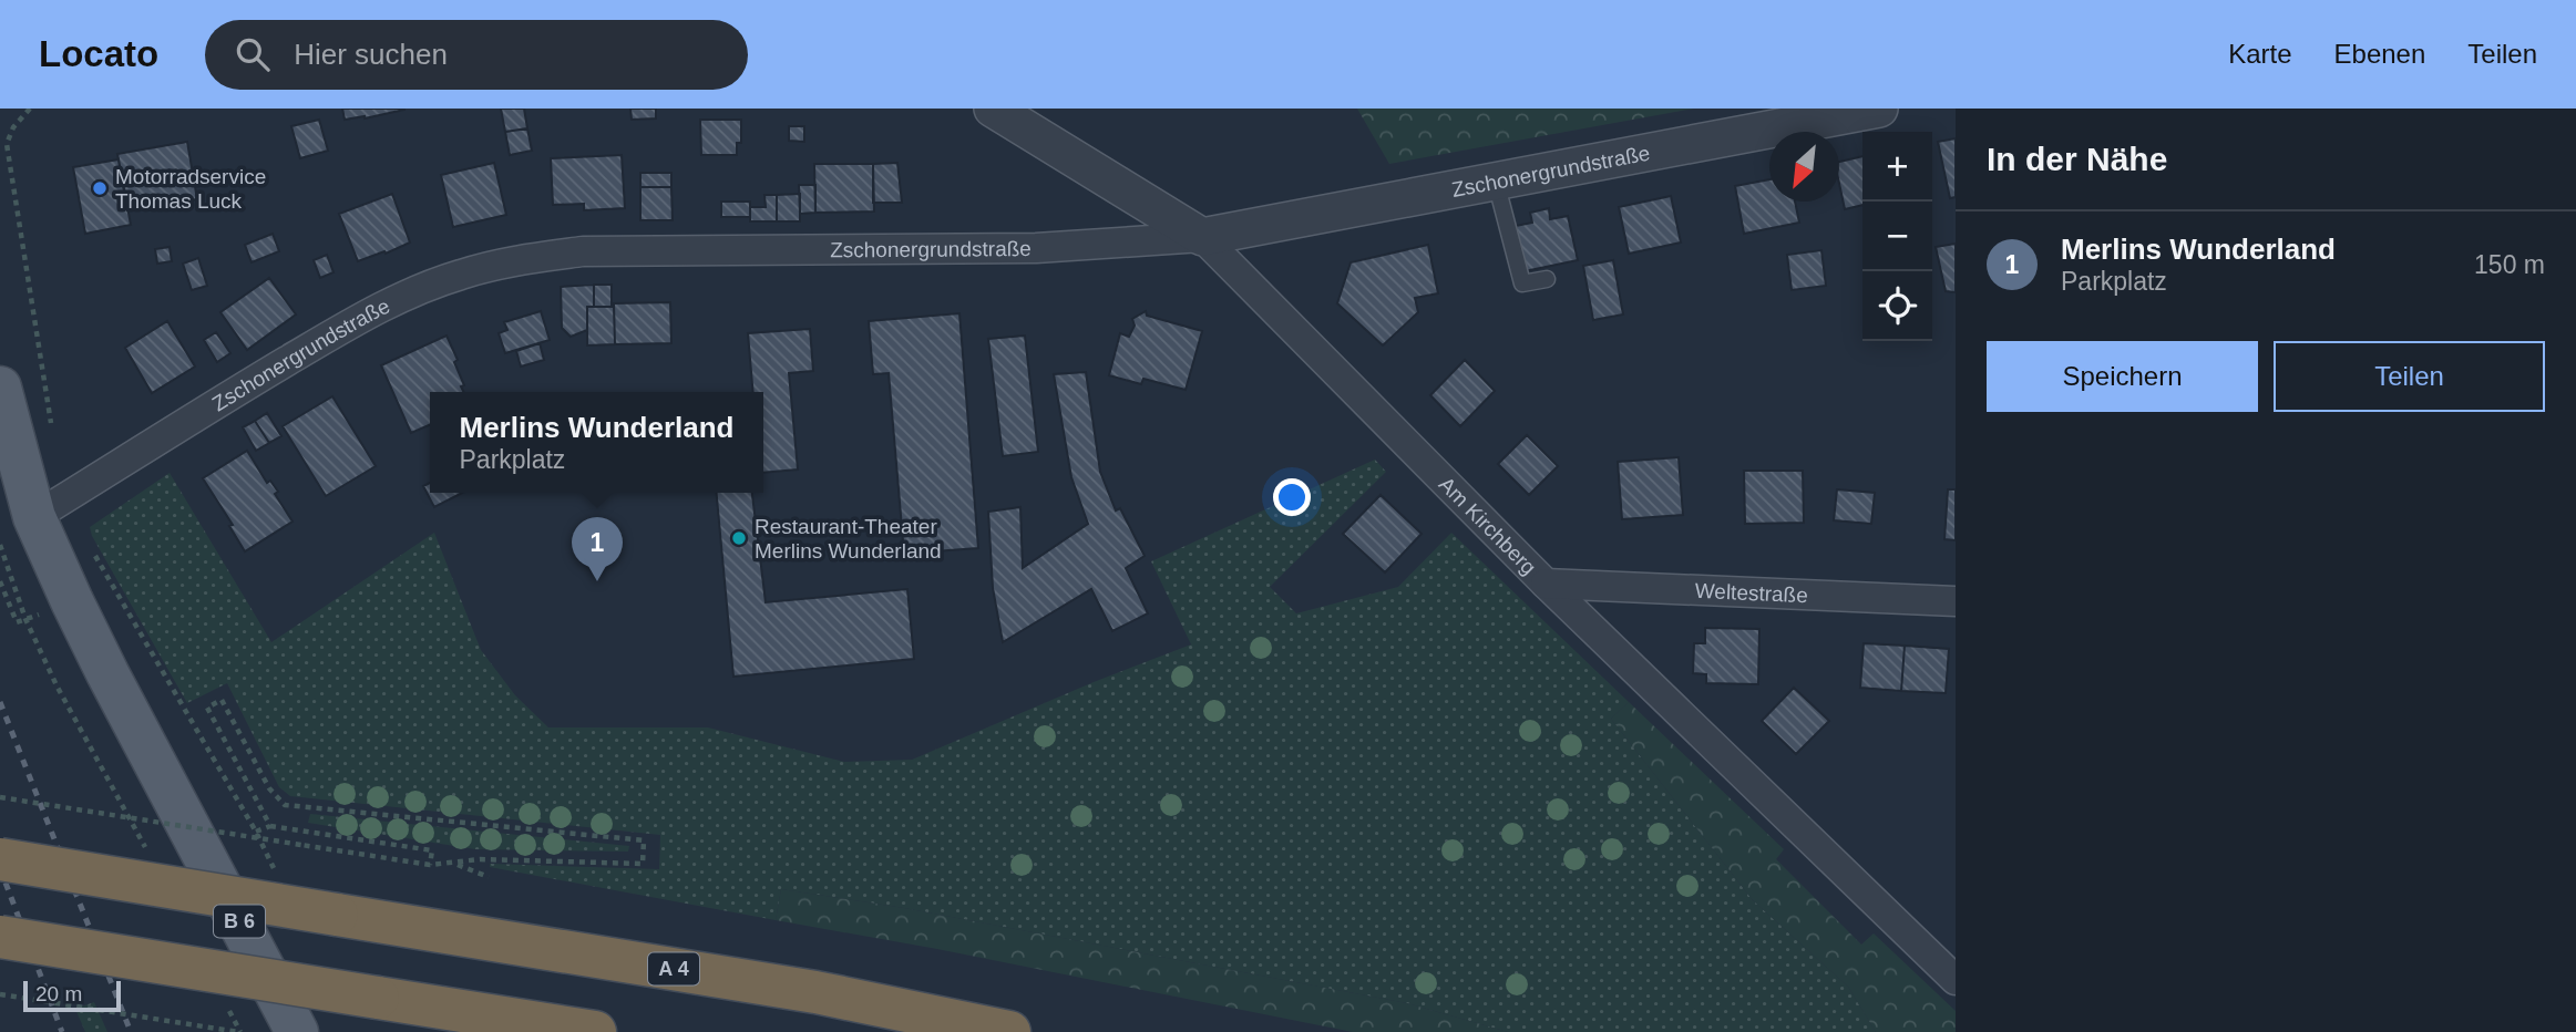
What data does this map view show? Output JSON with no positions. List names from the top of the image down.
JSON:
{
  "streets": {
    "highway": ["A 4"],
    "main road": ["B 6"],
    "street": ["Zschonergrundstraße", "Am Kirchberg", "Weltestraße"]
  },
  "crossings": [
    ["Zschonergrundstraße", "Am Kirchberg"],
    ["Zschonergrundstraße", "B 6"],
    ["Am Kirchberg", "Weltestraße"]
  ],
  "places": ["Motorradservice Thomas Luck", "Restaurant-Theater Merlins Wunderland"],
  "scale_bar": "20 m",
  "north": "bottom left",
  "page": {
    "header": "Locato",
    "search": "Hier suchen",
    "nav": ["Karte", "Ebenen", "Teilen"],
    "heading": "In der Nähe",
    "map_buttons": ["+", "−"],
    "list": [
      {
        "mark": "1",
        "name": "Merlins Wunderland",
        "note": "Parkplatz",
        "value": "150 m"
      }
    ],
    "buttons": ["Speichern", "Teilen"],
    "popup": ["Merlins Wunderland", "Parkplatz"],
    "pins": "1",
    "scale": "20 m"
  }
}
